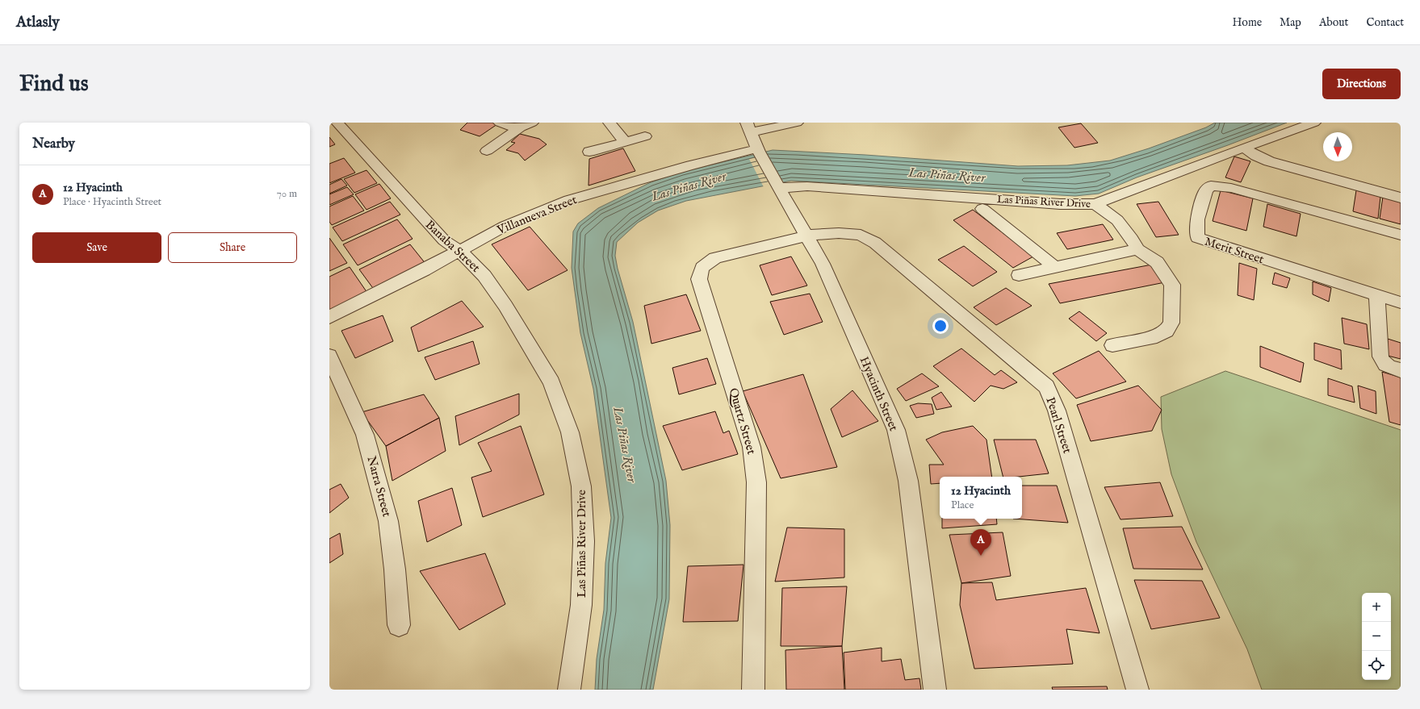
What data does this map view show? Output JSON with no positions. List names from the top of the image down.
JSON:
{
  "streets": {
    "street": [
      "Las Piñas River Drive",
      "Villanueva Street",
      "Banaba Street",
      "Merit Street",
      "Hyacinth Street",
      "Quartz Street",
      "Pearl Street",
      "Narra Street"
    ]
  },
  "crossings": [
    ["Las Piñas River Drive", "Banaba Street"],
    ["Las Piñas River Drive", "Hyacinth Street"],
    ["Villanueva Street", "Banaba Street"],
    ["Villanueva Street", "Hyacinth Street"],
    ["Hyacinth Street", "Quartz Street"],
    ["Hyacinth Street", "Pearl Street"],
    ["Quartz Street", "Pearl Street"]
  ],
  "water": ["Las Piñas River"],
  "north": "bottom",
  "page": {
    "header": "Atlasly",
    "nav": [
      "Home",
      "Map",
      "About",
      "Contact"
    ],
    "buttons": [
      "Directions",
      ["Save", "Share"]
    ],
    "title": "Find us",
    "heading": "Nearby",
    "list": [
      {
        "mark": "A",
        "name": "12 Hyacinth",
        "note": "Place · Hyacinth Street",
        "value": "70 m"
      }
    ],
    "popup": ["12 Hyacinth", "Place"],
    "pins": "A",
    "map_buttons": ["+", "−"]
  }
}
